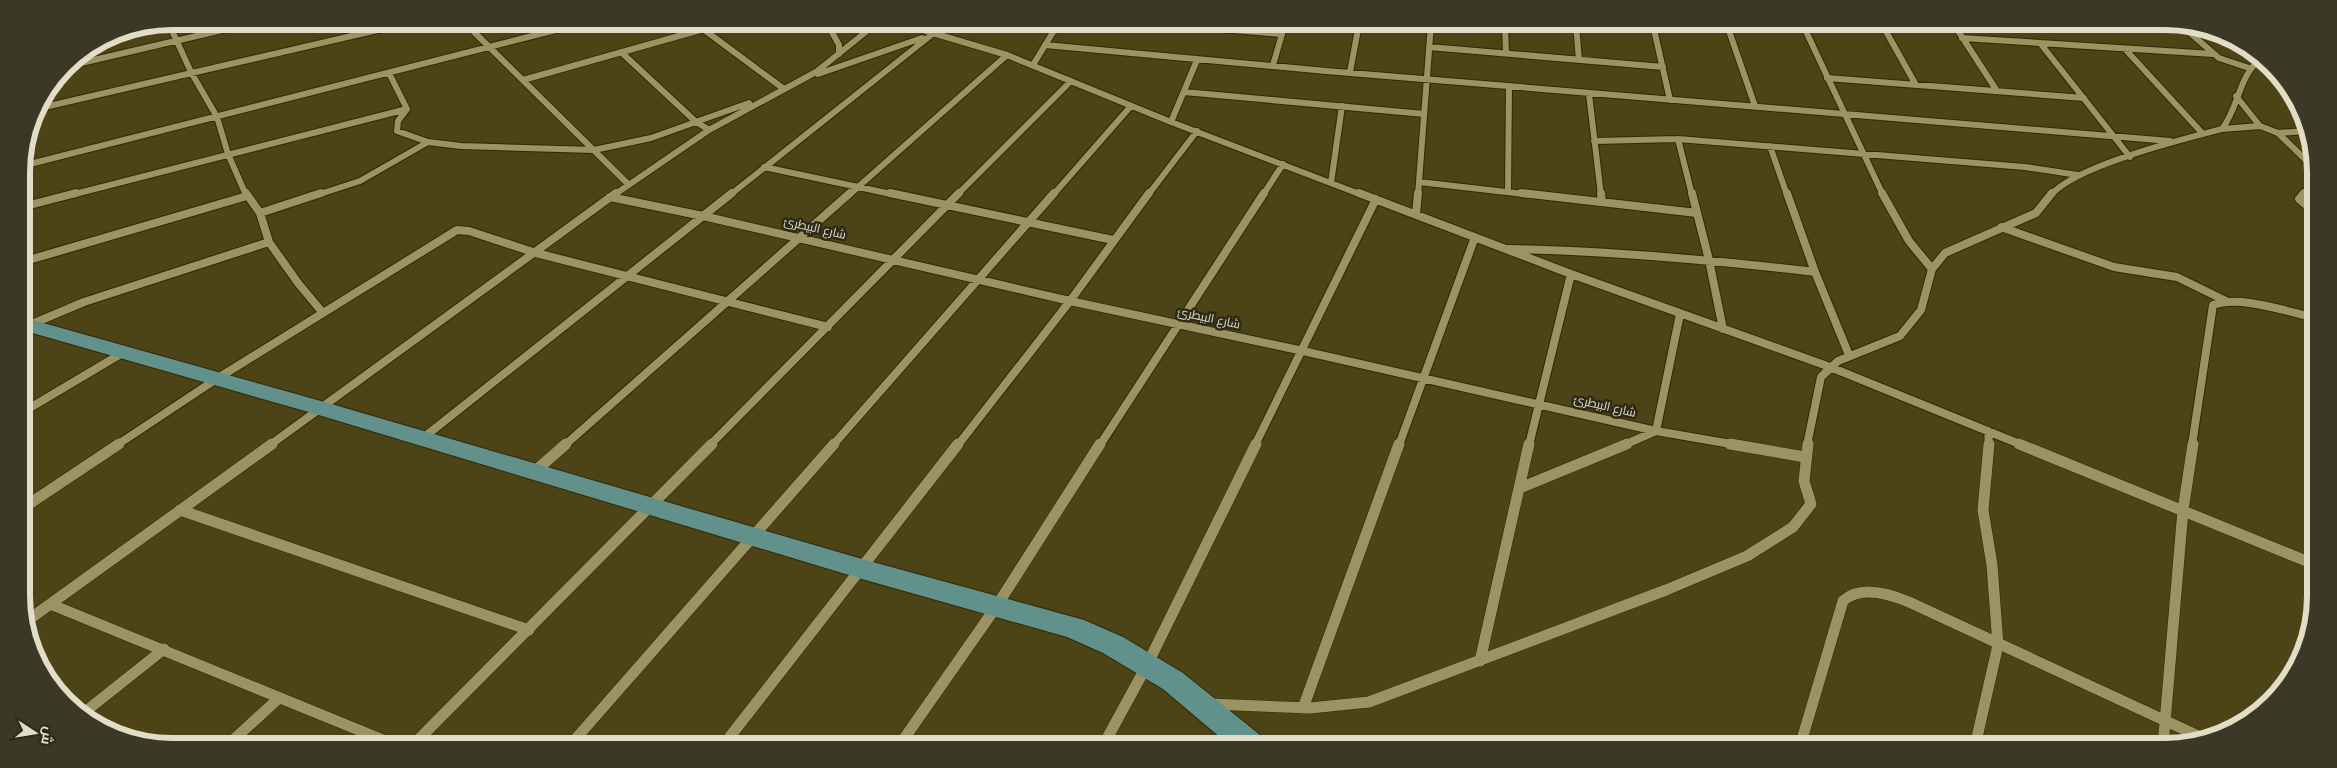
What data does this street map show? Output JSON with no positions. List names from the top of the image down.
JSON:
{
  "streets": {
    "street": ["شارع البيطرئ"]
  },
  "north": "right"
}
